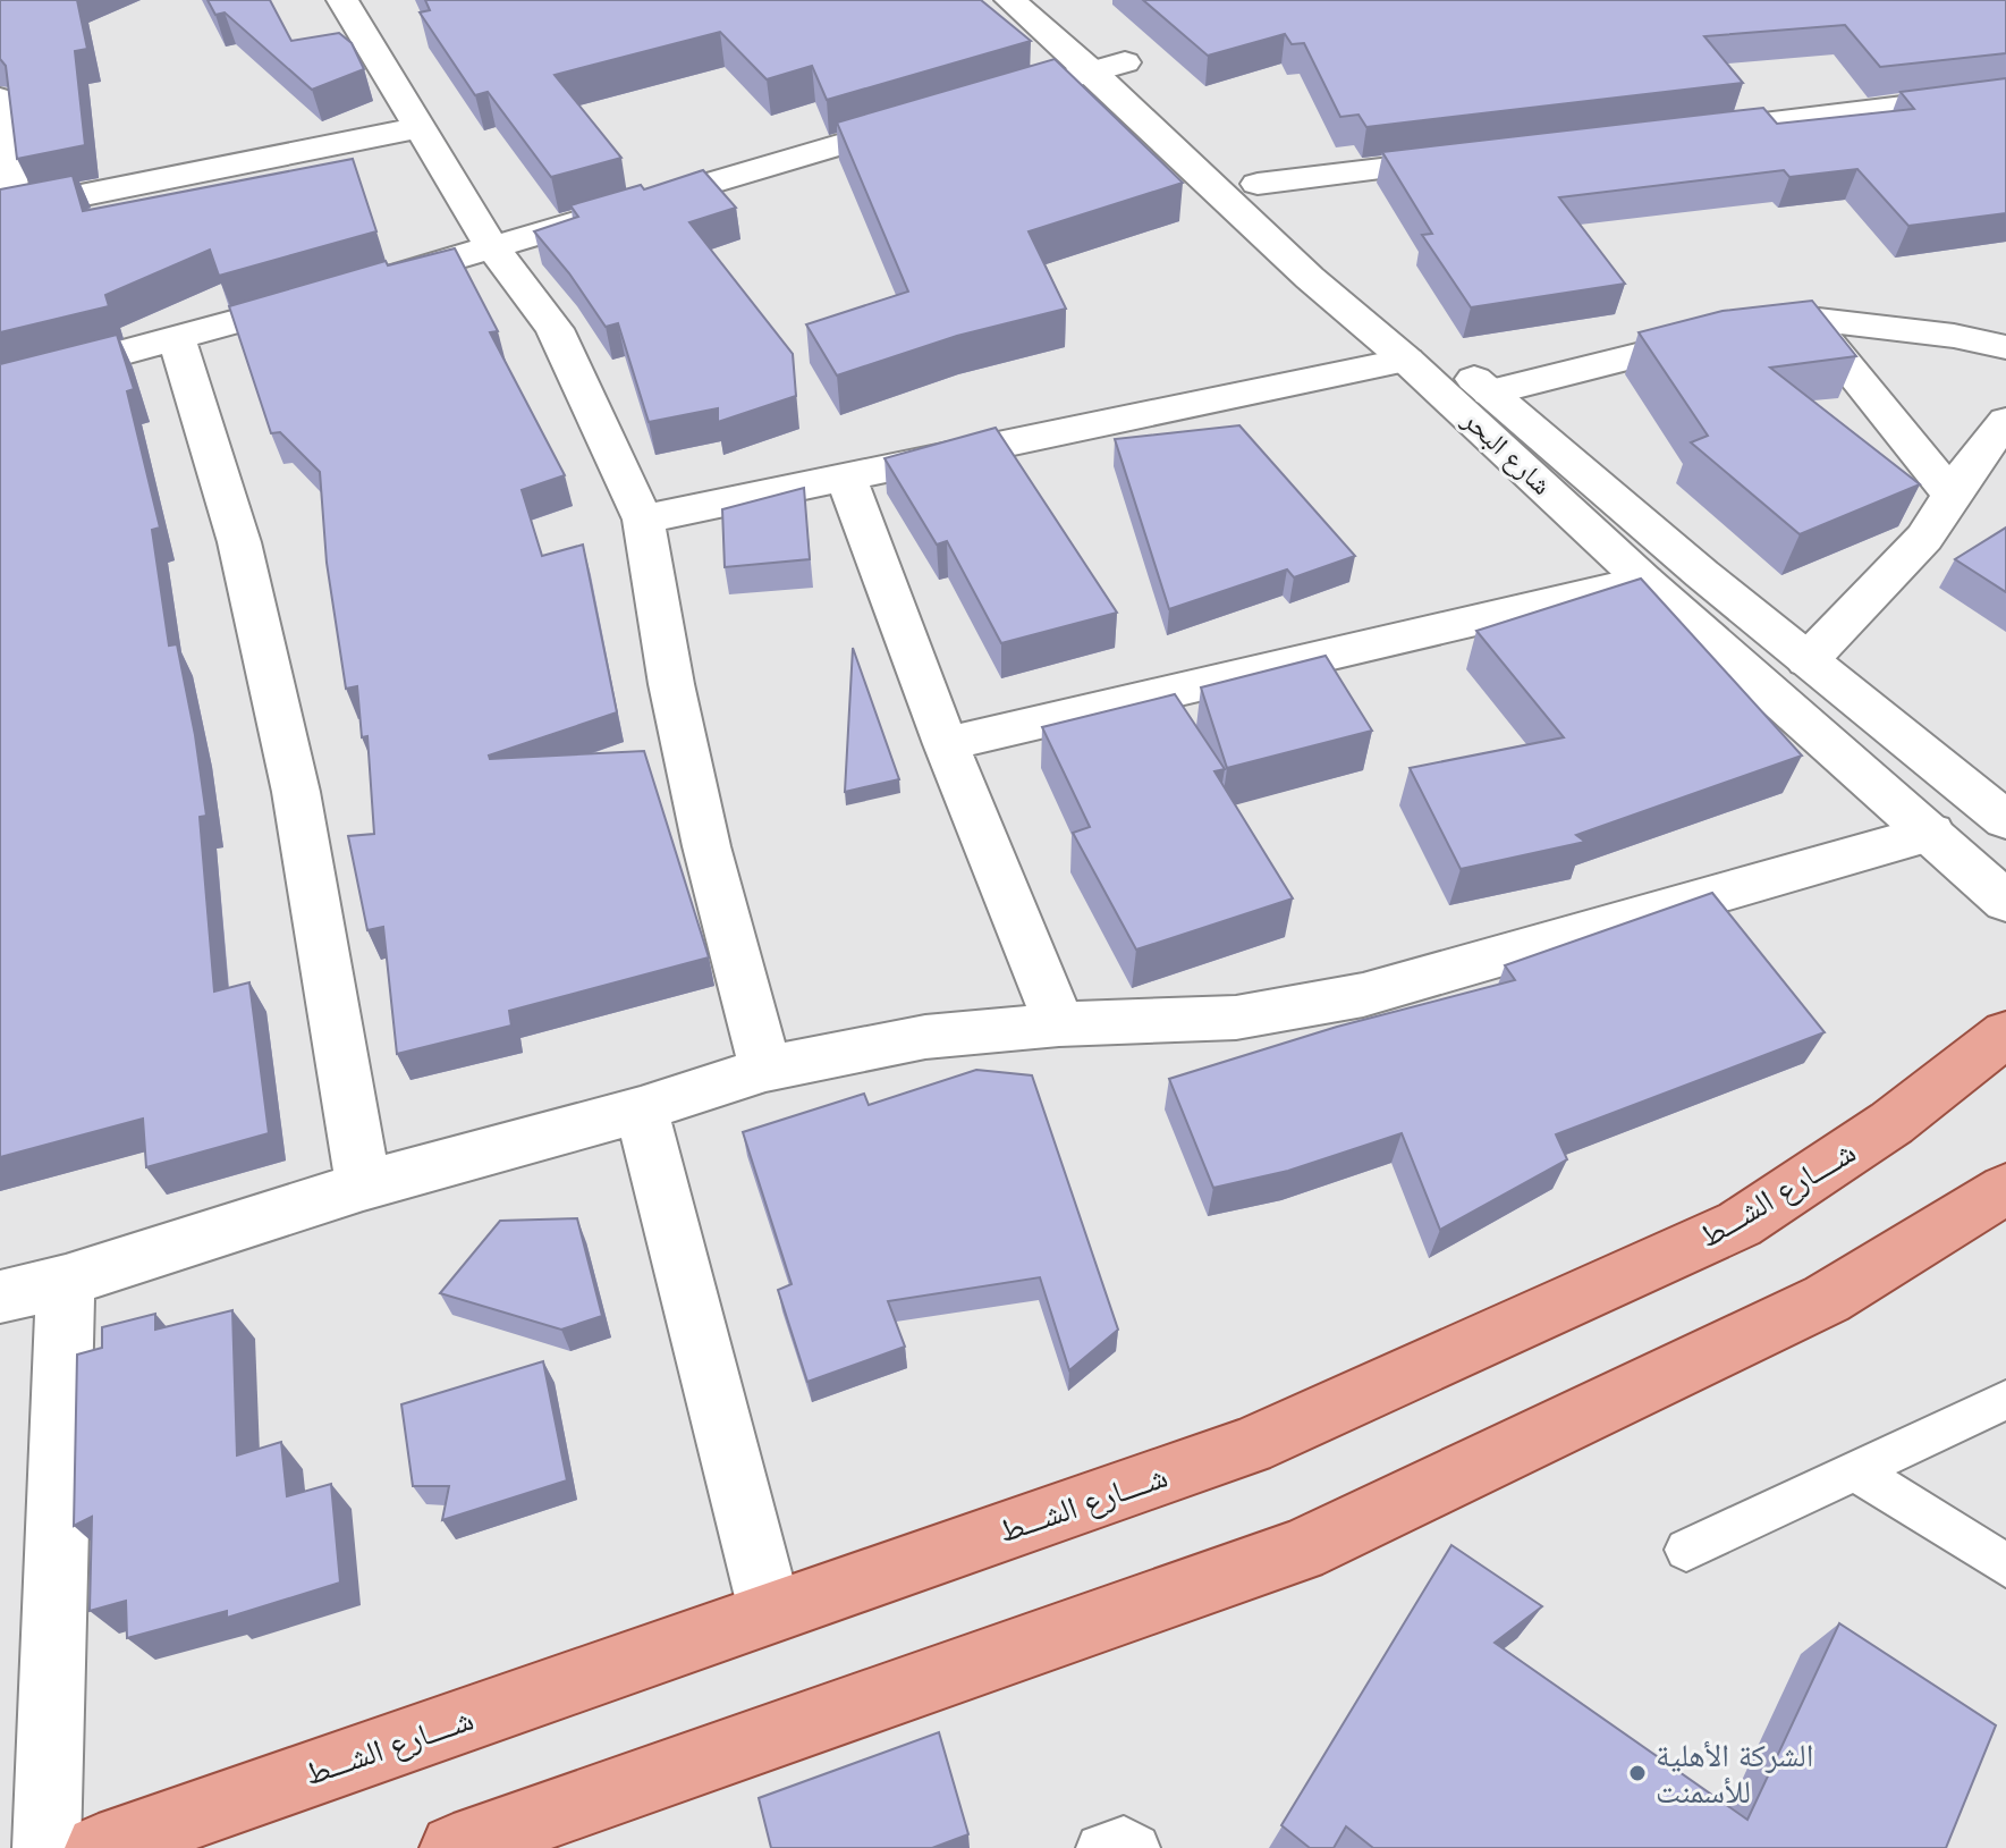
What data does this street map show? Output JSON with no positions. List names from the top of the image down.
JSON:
{
  "streets": {
    "main road": ["شــــارع الشـــط"],
    "street": ["شارع البحر"]
  },
  "places": ["الشركة الأهلية للأسمنت"]
}
